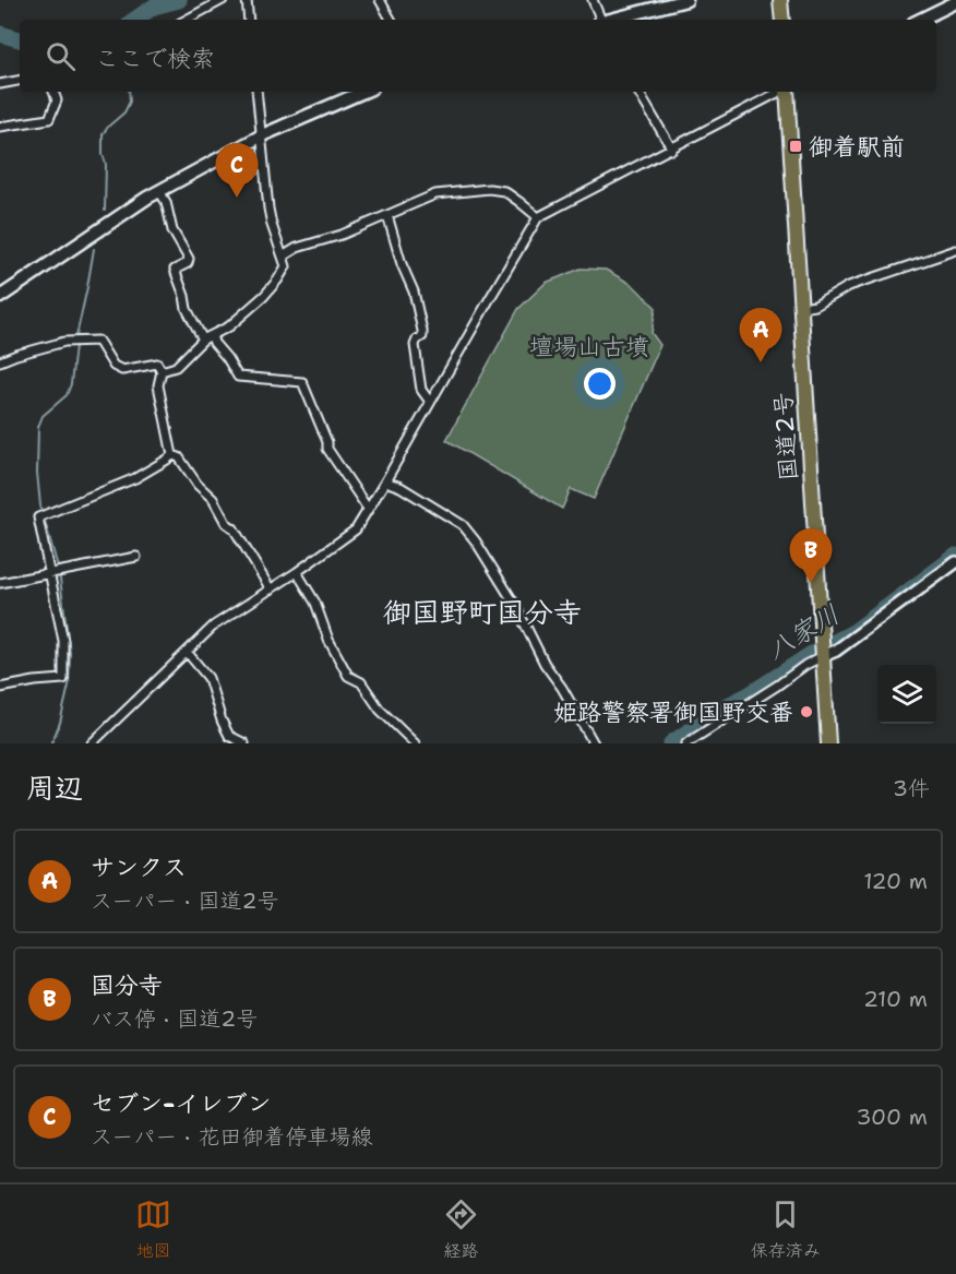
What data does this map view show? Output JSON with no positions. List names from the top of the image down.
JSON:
{
  "streets": {
    "highway": ["国道2号"]
  },
  "districts": ["御国野町国分寺"],
  "water": ["八家川"],
  "parks": ["壇場山古墳"],
  "places": {
    "transit": ["御着駅前"],
    "other": ["姫路警察署御国野交番"]
  },
  "page": {
    "search": "ここで検索",
    "pins": ["C", "A", "B"],
    "heading": ["周辺", "3件"],
    "list": [
      {
        "mark": "A",
        "name": "サンクス",
        "note": "スーパー · 国道2号",
        "value": "120 m"
      },
      {
        "mark": "B",
        "name": "国分寺",
        "note": "バス停 · 国道2号",
        "value": "210 m"
      },
      {
        "mark": "C",
        "name": "セブン-イレブン",
        "note": "スーパー · 花田御着停車場線",
        "value": "300 m"
      }
    ],
    "nav": ["地図", "経路", "保存済み"]
  }
}
